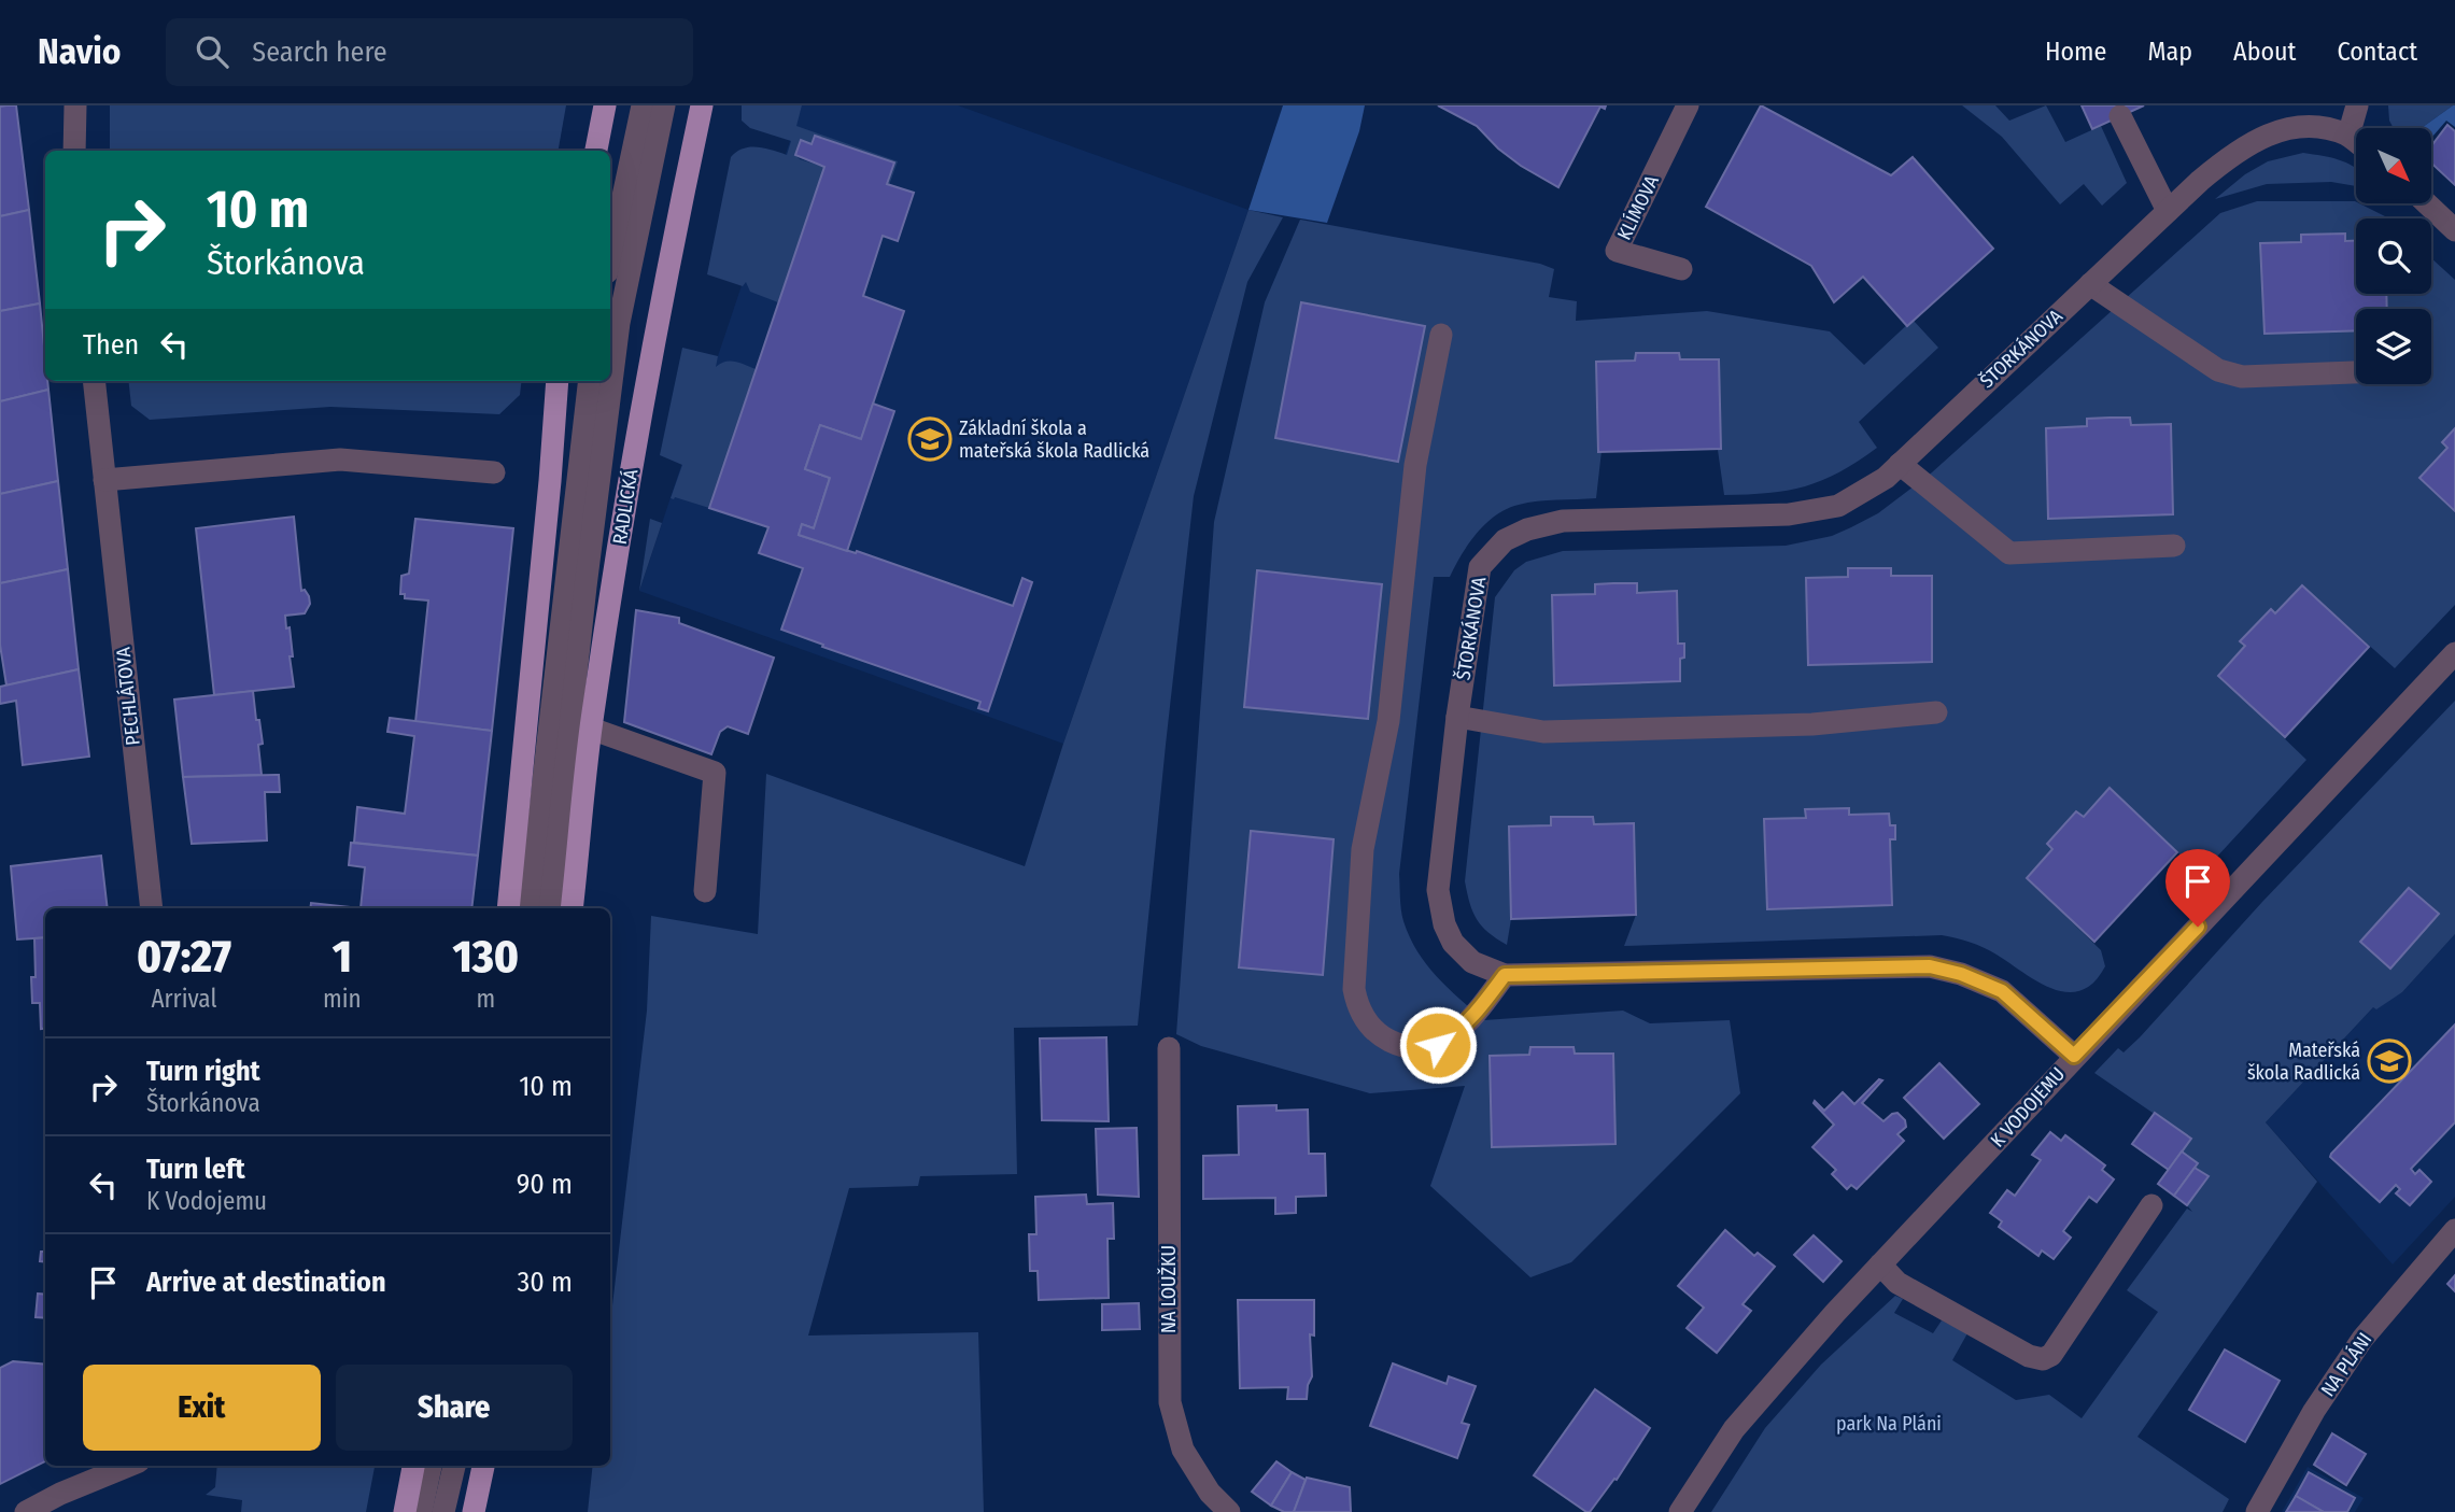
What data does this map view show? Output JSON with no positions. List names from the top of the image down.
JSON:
{
  "streets": {
    "main road": ["RADLICKÁ"],
    "street": [
      "KLÍMOVA",
      "ŠTORKÁNOVA",
      "PECHLÁTOVA",
      "K VODOJEMU",
      "NA LOUŽKU",
      "NA PLÁNI"
    ]
  },
  "crossings": [
    ["ŠTORKÁNOVA", "K VODOJEMU"]
  ],
  "parks": ["park Na Pláni"],
  "places": {
    "school or university": ["Základní škola a mateřská škola Radlická", "Mateřská škola Radlická"]
  },
  "north": "bottom right",
  "page": {
    "header": "Navio",
    "search": "Search here",
    "nav": [
      "Home",
      "Map",
      "About",
      "Contact"
    ],
    "turn": ["10 m", "Štorkánova"],
    "then": "Then",
    "eta": [
      "07:27",
      "Arrival",
      "1",
      "min",
      "130",
      "m"
    ],
    "list": [
      {
        "name": "Turn right",
        "note": "Štorkánova",
        "value": "10 m"
      },
      {
        "name": "Turn left",
        "note": "K Vodojemu",
        "value": "90 m"
      },
      {
        "name": "Arrive at destination",
        "value": "30 m"
      }
    ],
    "buttons": ["Exit", "Share"]
  }
}
